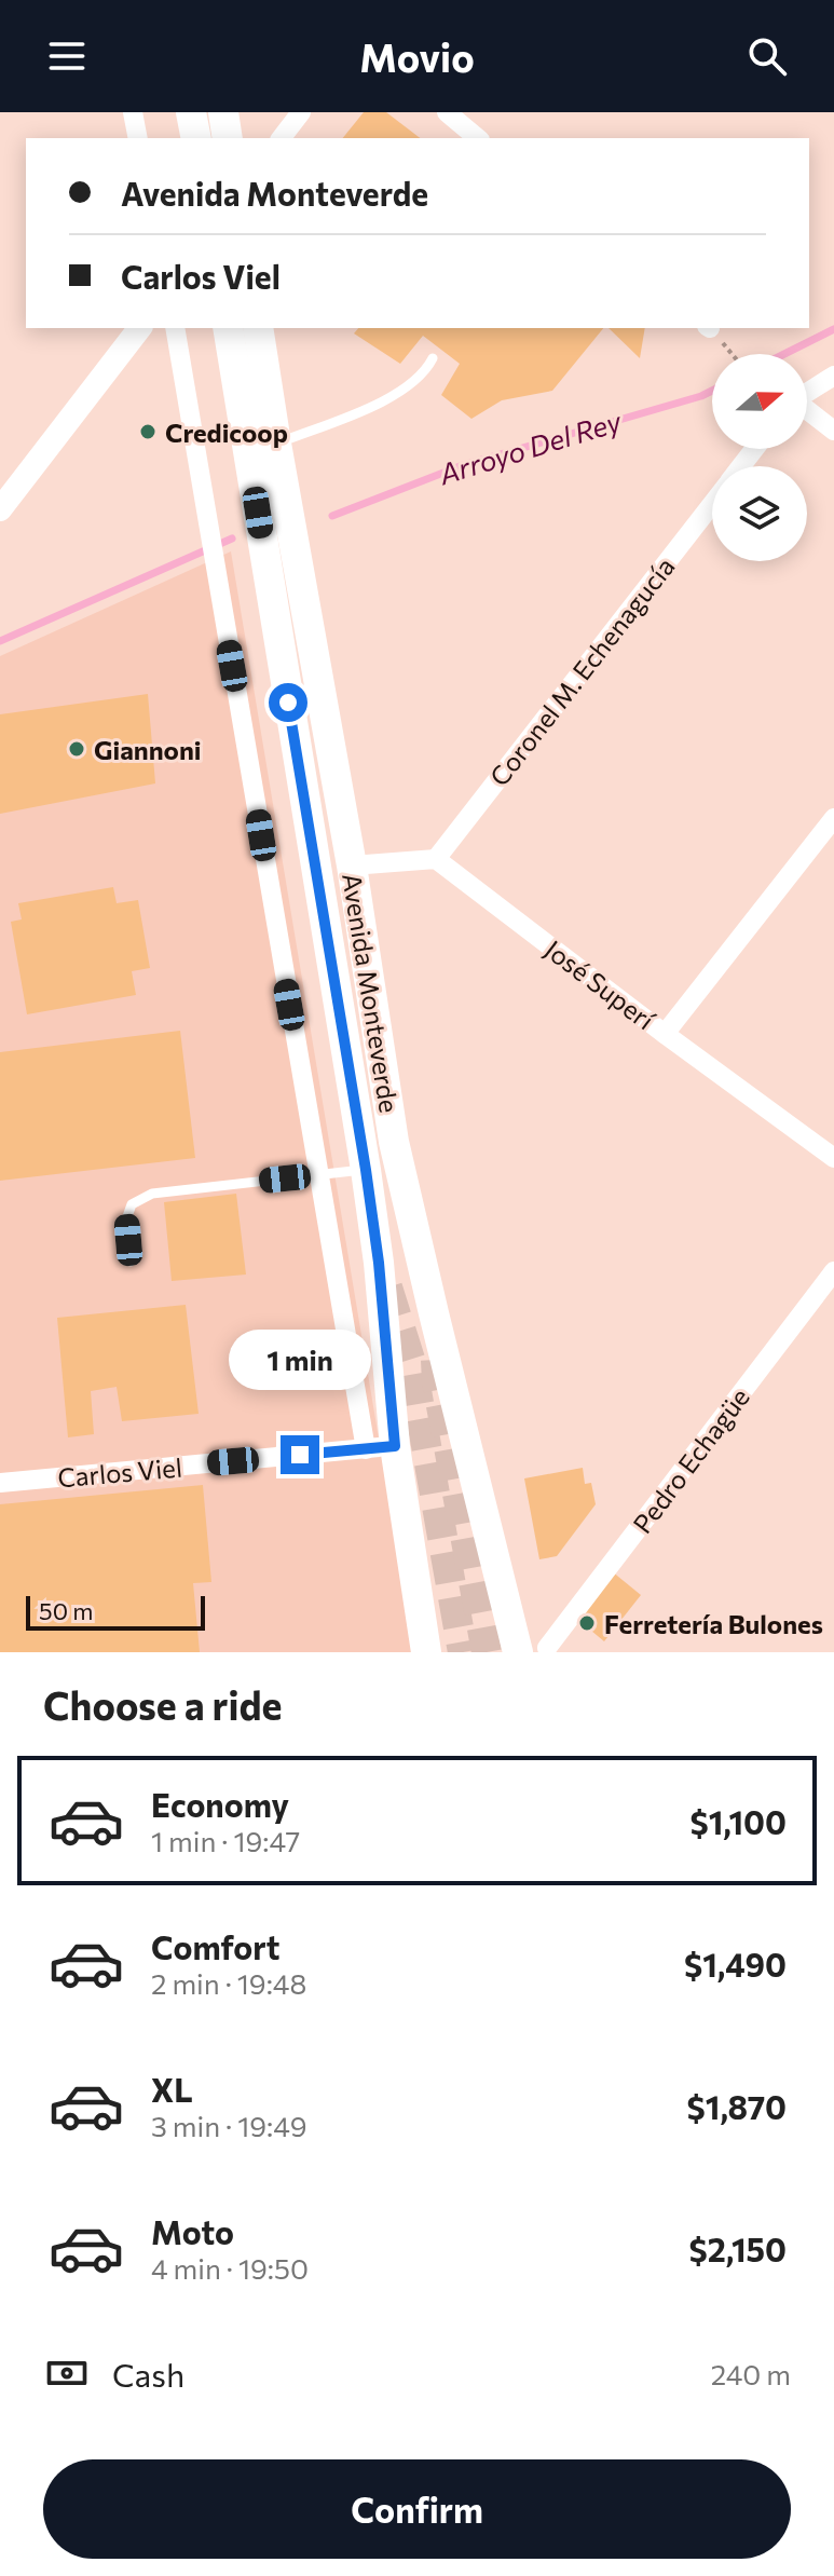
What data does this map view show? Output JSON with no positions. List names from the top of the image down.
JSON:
{
  "streets": {
    "main road": ["Avenida Monteverde"],
    "street": [
      "Coronel M. Echenagucía",
      "José Superí",
      "Pedro Echagüe",
      "Carlos Viel"
    ]
  },
  "crossings": [
    ["Coronel M. Echenagucía", "José Superí"],
    ["Avenida Monteverde", "Pedro Echagüe"],
    ["Avenida Monteverde", "Carlos Viel"]
  ],
  "water": ["Arroyo Del Rey"],
  "places": ["Credicoop", "Giannoni", "Ferretería Bulones"],
  "scale_bar": "50 m",
  "north": "right",
  "page": {
    "header": "Movio",
    "banner": ["Avenida Monteverde", "Carlos Viel"],
    "bubble": "1 min",
    "scale": "50 m",
    "heading": "Choose a ride",
    "list": [
      {
        "name": "Economy",
        "note": "1 min · 19:47",
        "value": "$1,100"
      },
      {
        "name": "Comfort",
        "note": "2 min · 19:48",
        "value": "$1,490"
      },
      {
        "name": "XL",
        "note": "3 min · 19:49",
        "value": "$1,870"
      },
      {
        "name": "Moto",
        "note": "4 min · 19:50",
        "value": "$2,150"
      }
    ],
    "pay": ["Cash", "240 m"],
    "buttons": "Confirm"
  }
}
